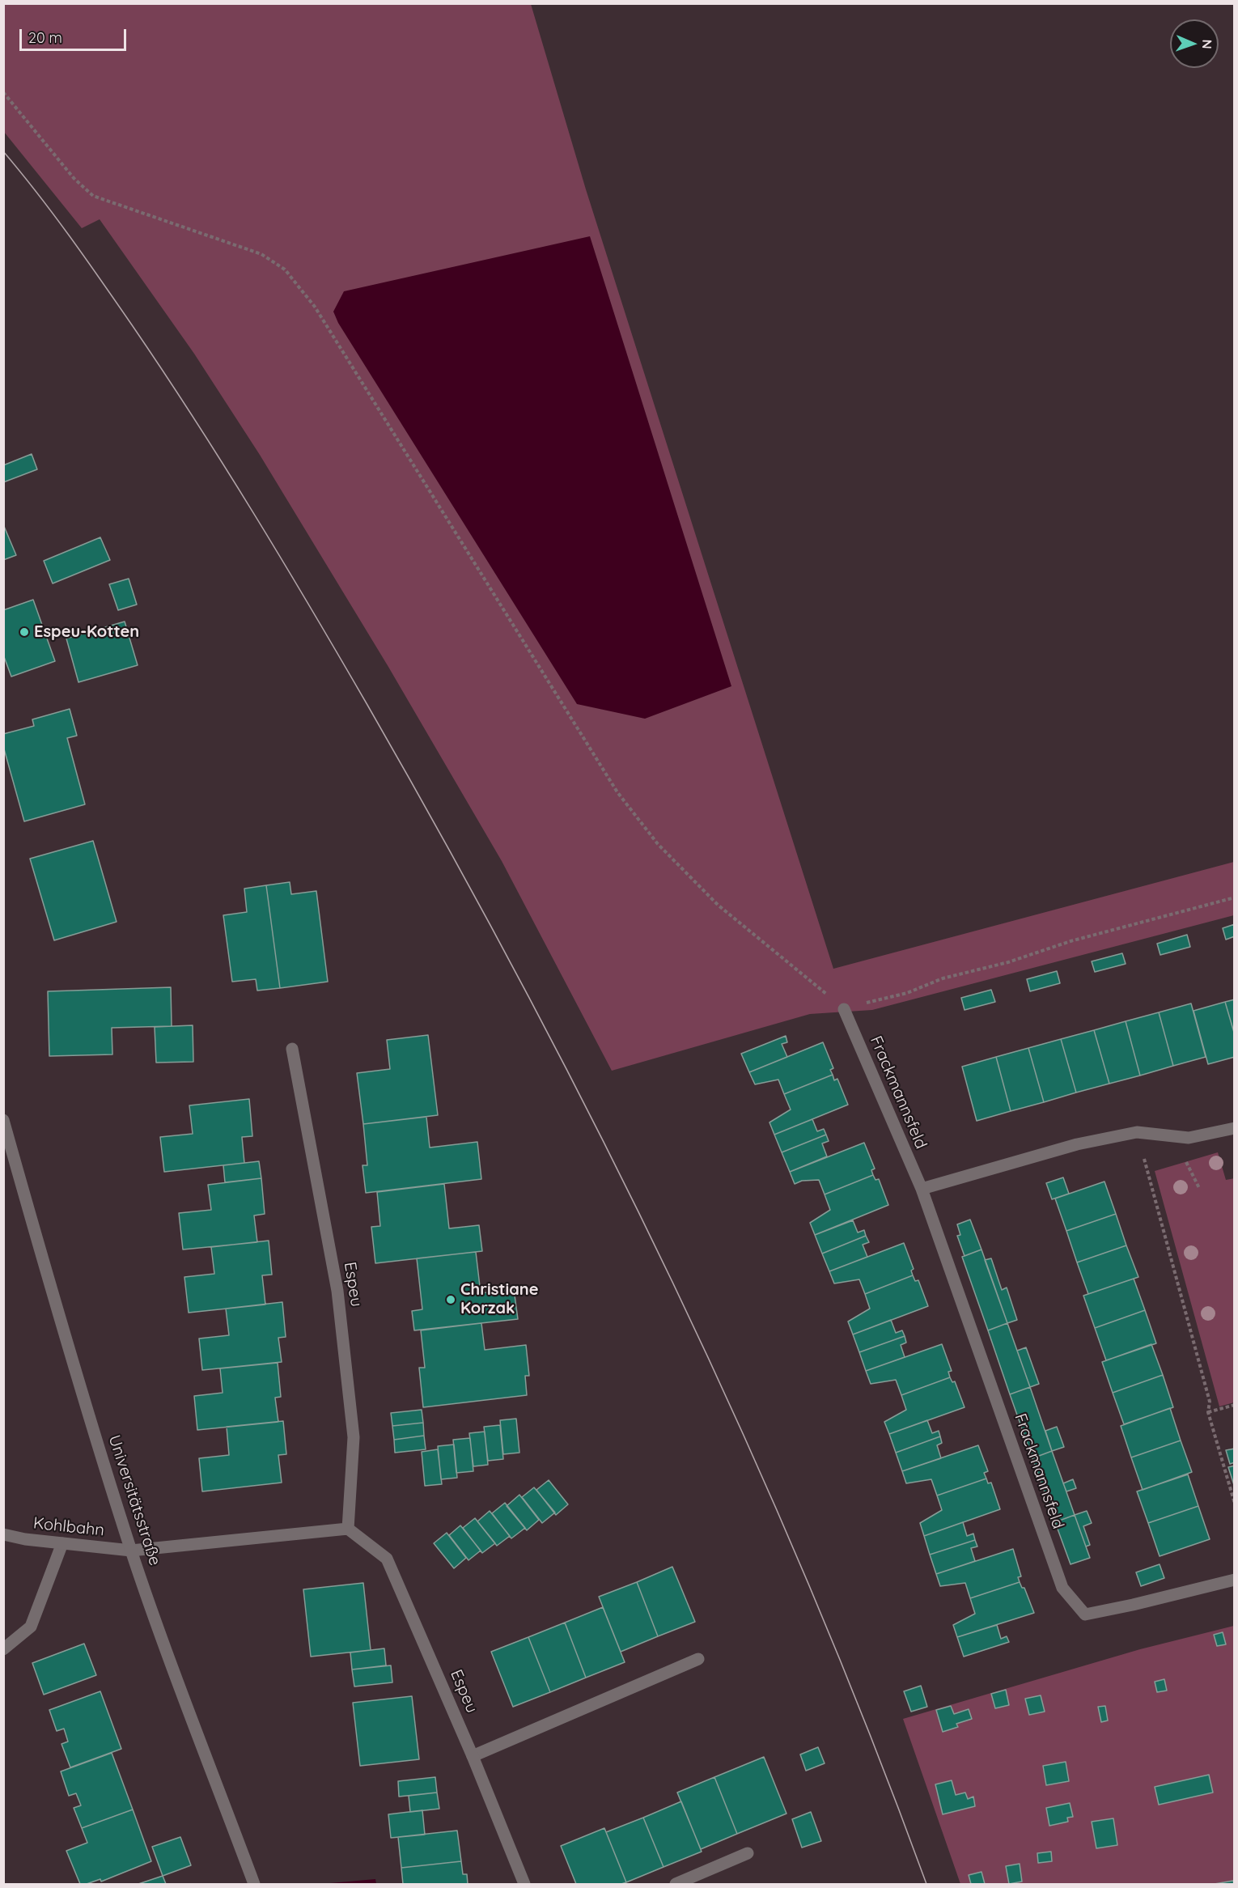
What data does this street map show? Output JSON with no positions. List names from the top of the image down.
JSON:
{
  "streets": {
    "street": [
      "Frackmannsfeld",
      "Espeu",
      "Universitätsstraße",
      "Kohlbahn"
    ]
  },
  "crossings": [
    ["Universitätsstraße", "Kohlbahn"]
  ],
  "places": ["Espeu-Kotten", "Christiane Korzak"],
  "scale_bar": "20 m",
  "north": "right"
}
